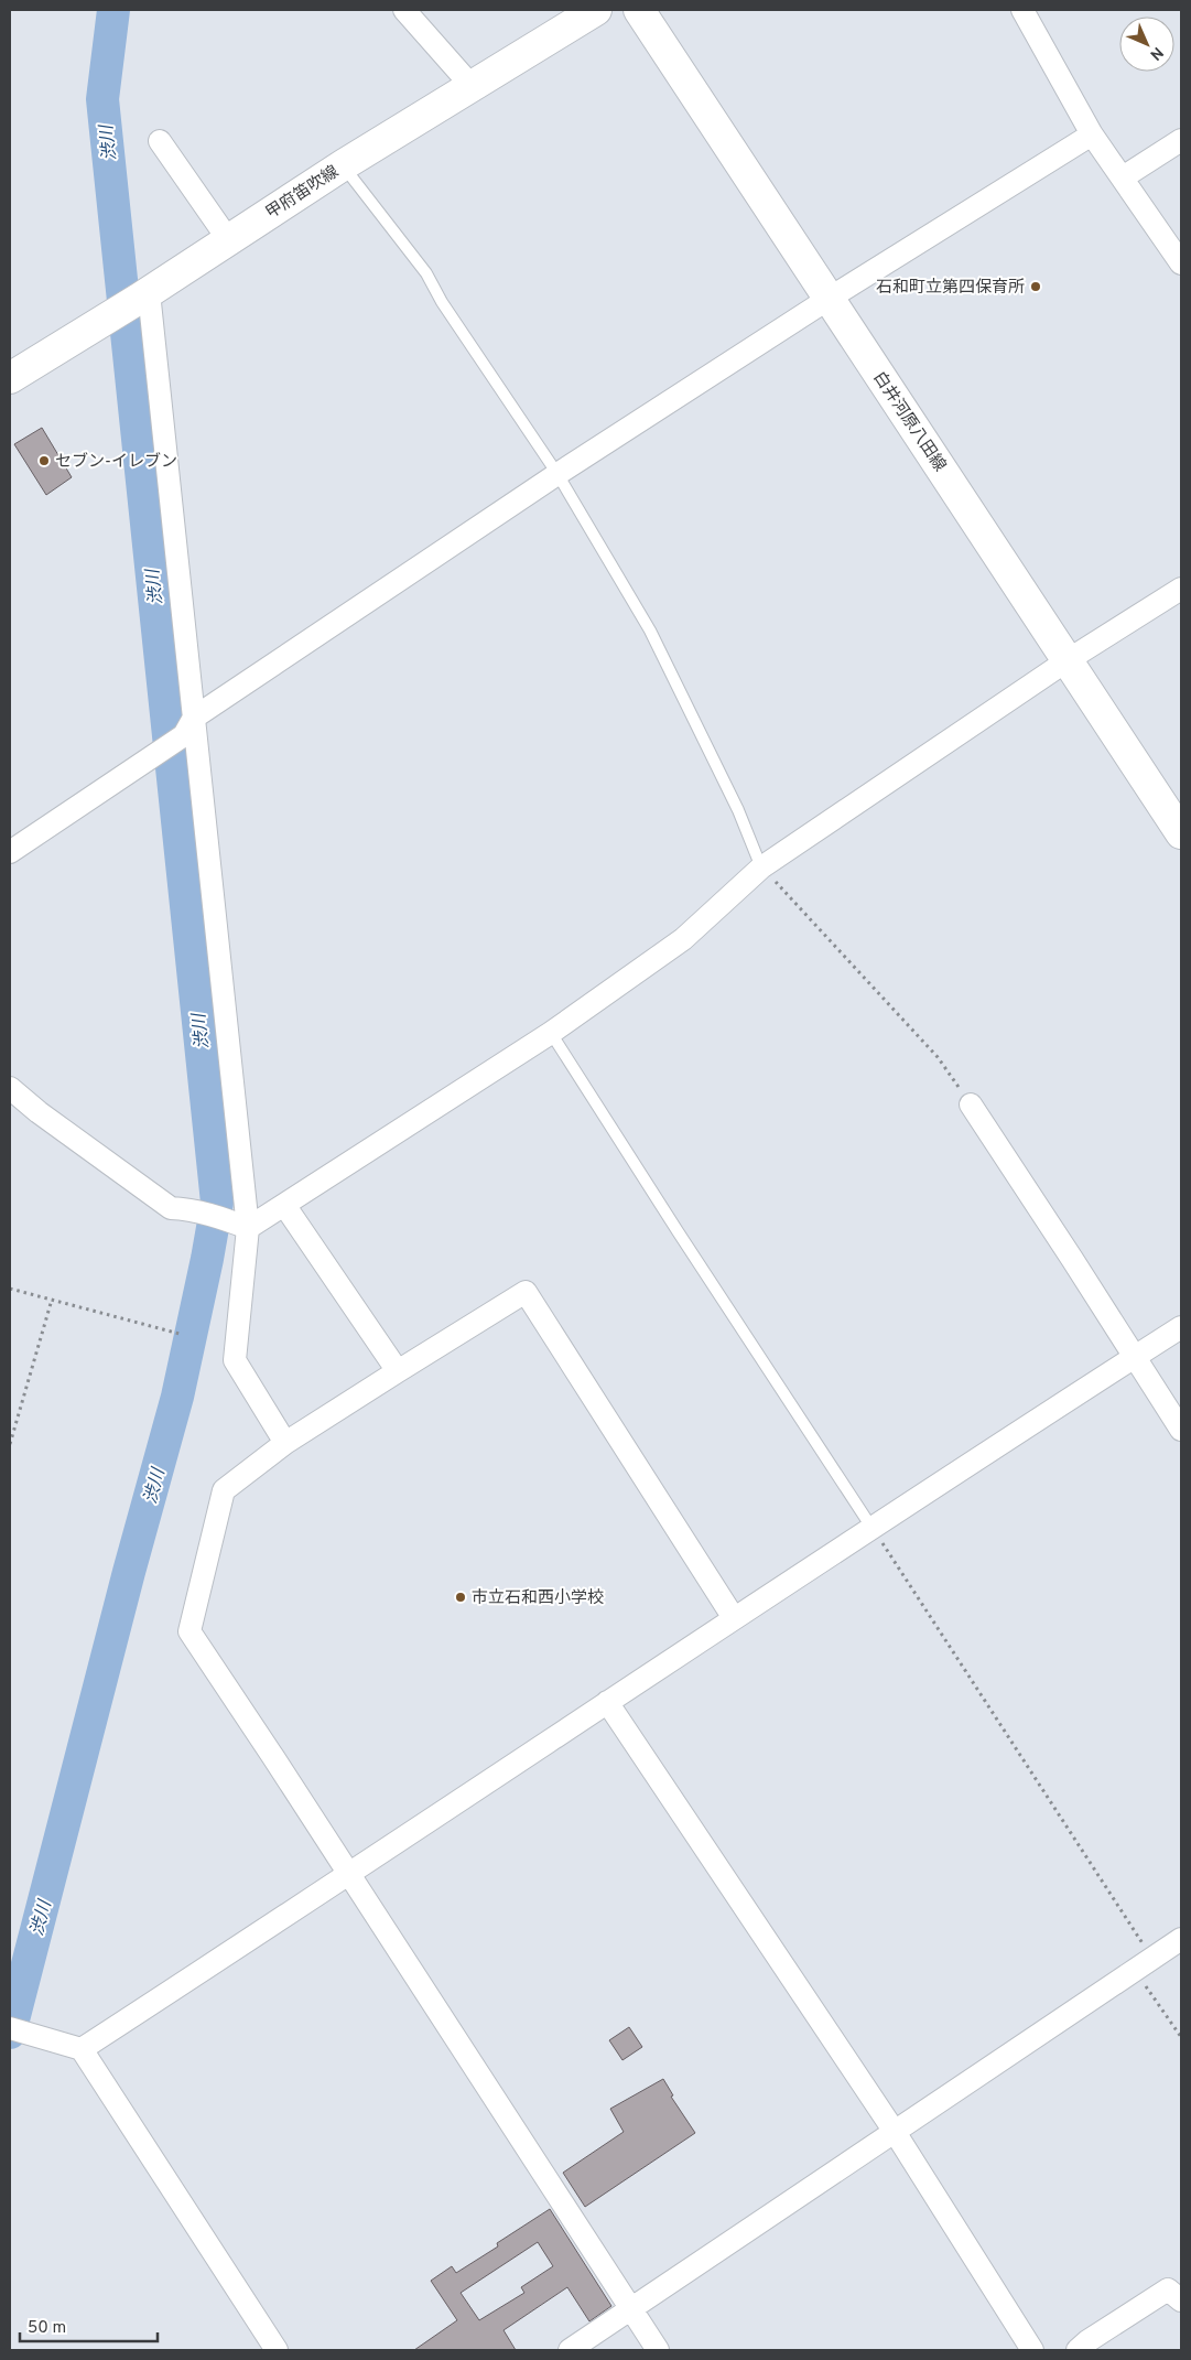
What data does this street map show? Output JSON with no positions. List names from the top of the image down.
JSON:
{
  "streets": {
    "main road": ["甲府笛吹線", "白井河原八田線"]
  },
  "water": ["渋川"],
  "places": ["石和町立第四保育所", "セブン-イレブン", "市立石和西小学校"],
  "scale_bar": "50 m",
  "north": "bottom right"
}
